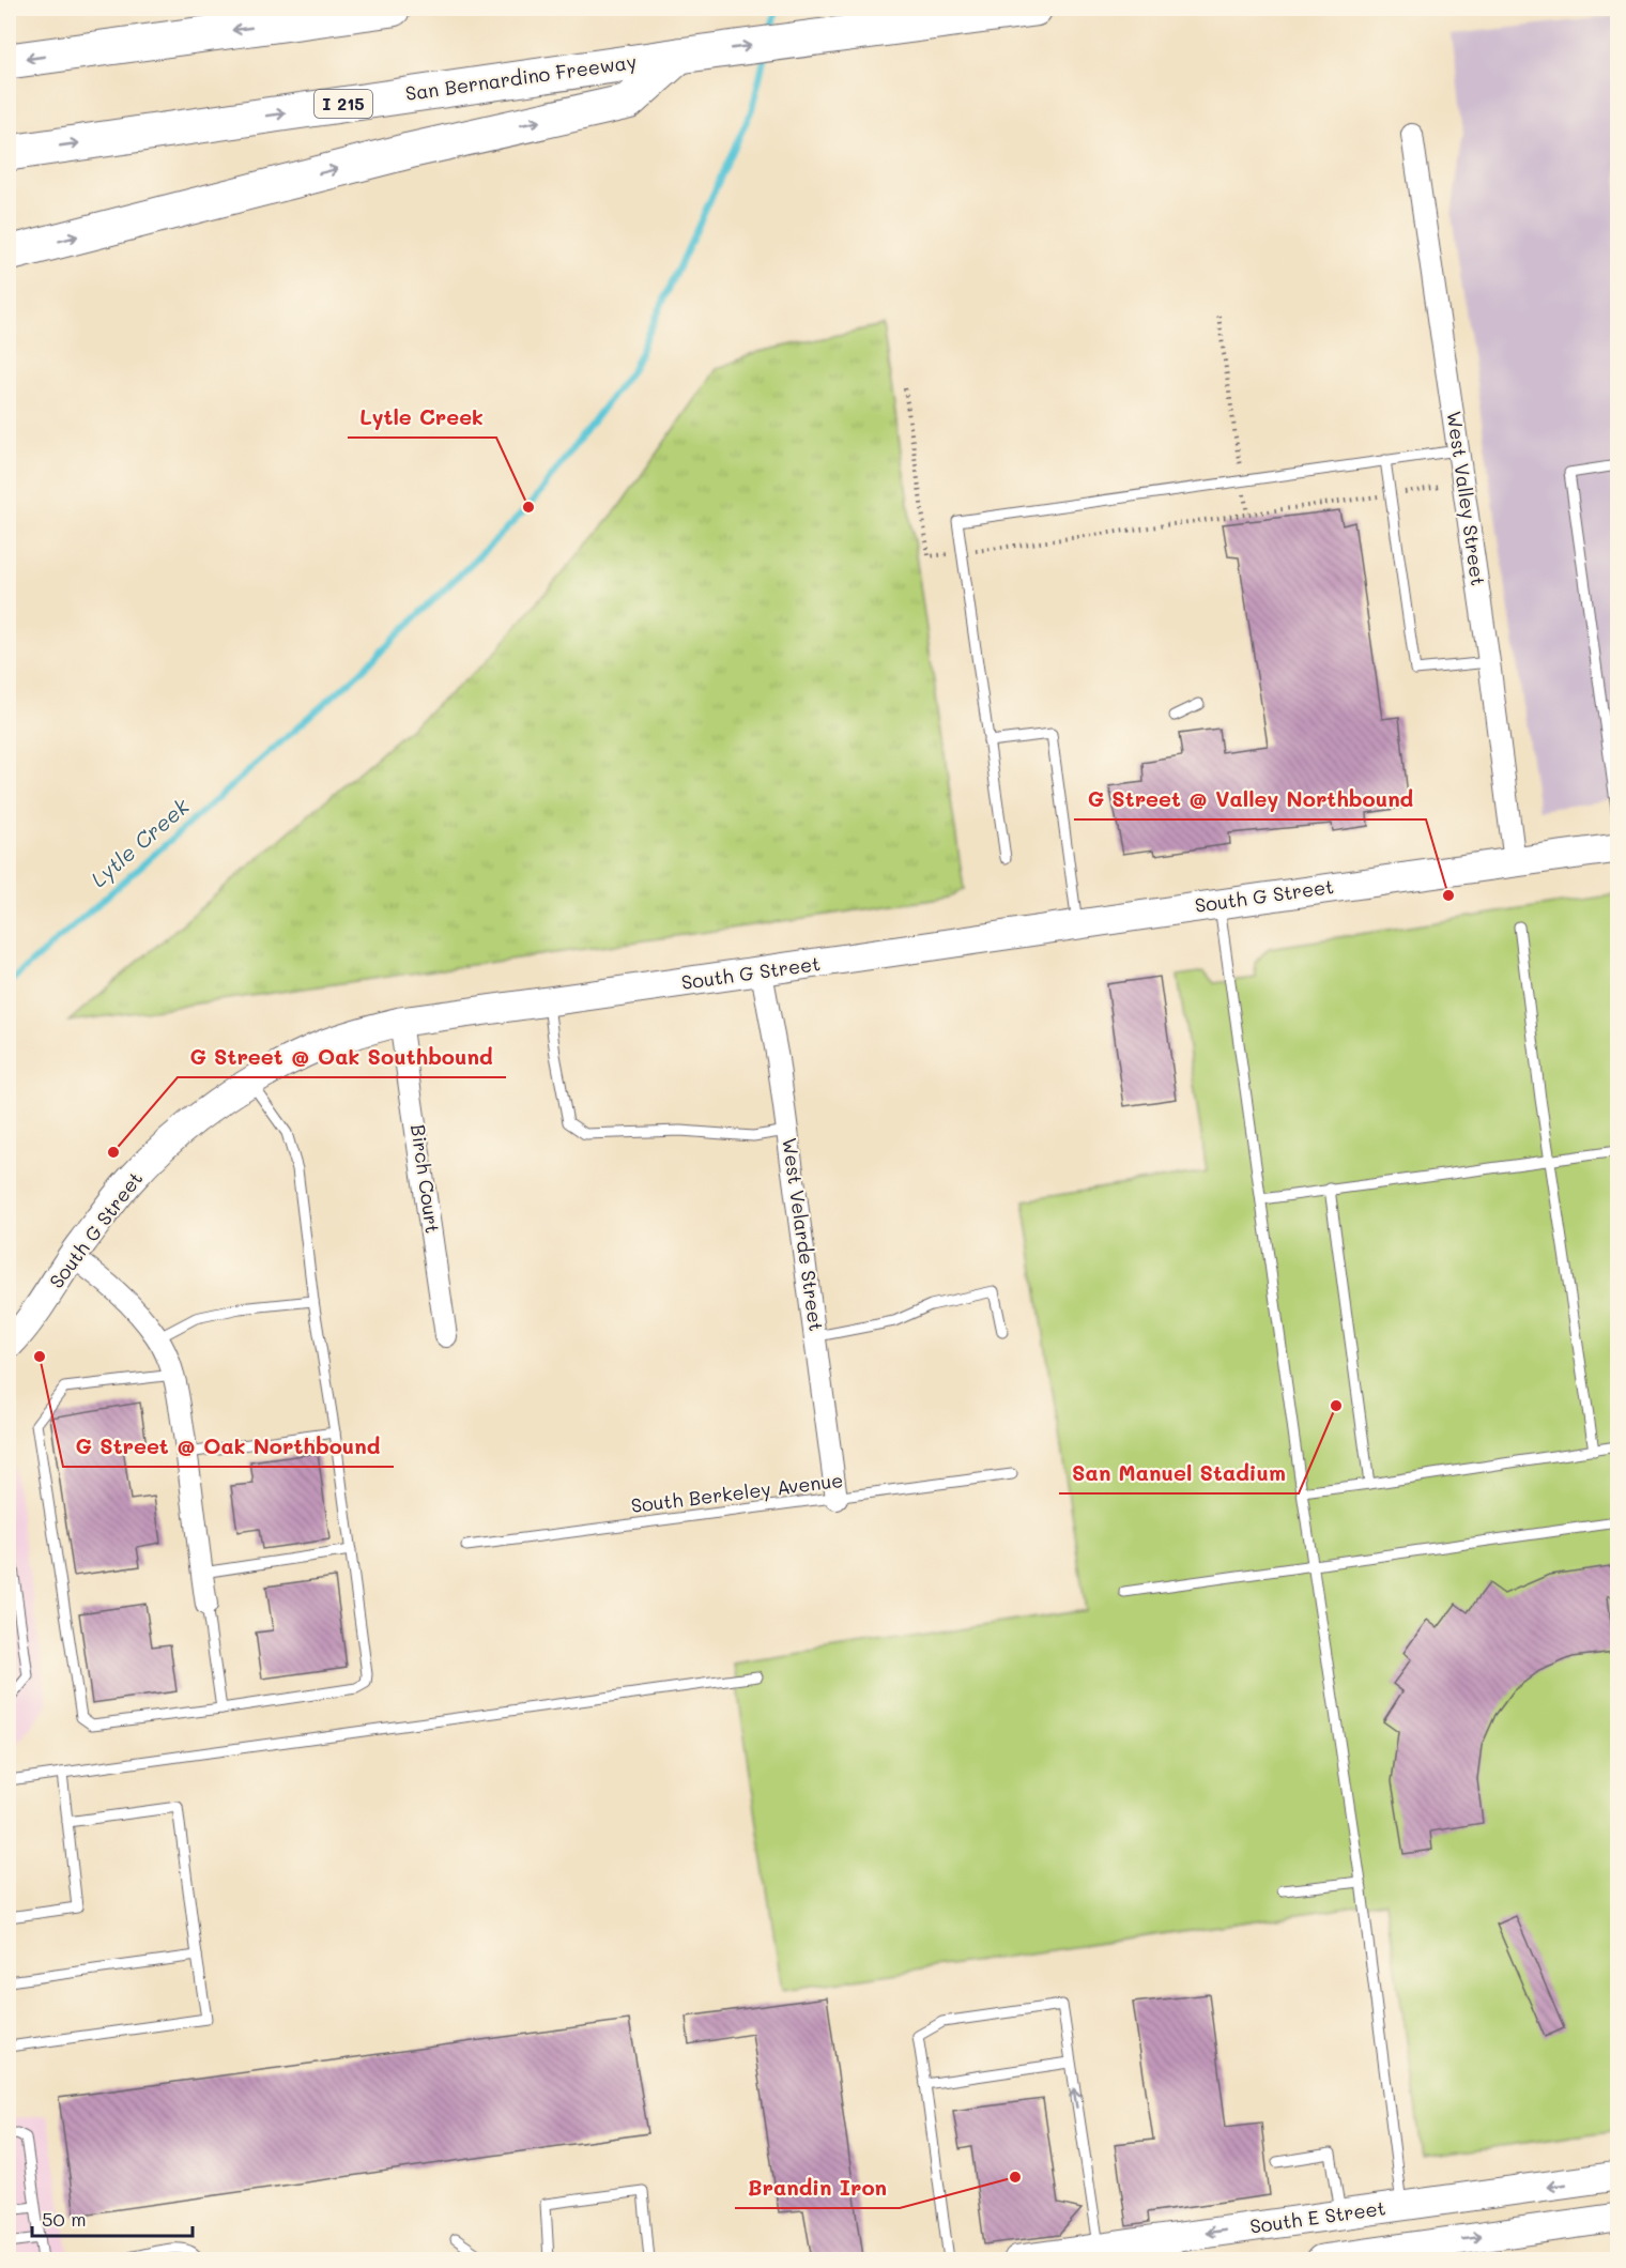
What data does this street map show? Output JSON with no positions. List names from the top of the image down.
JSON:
{
  "streets": {
    "highway": ["San Bernardino Freeway", "I 215"],
    "main road": ["South G Street", "South E Street"],
    "street": ["West Valley Street", "Birch Court", "West Velarde Street"],
    "lane": ["South Berkeley Avenue"]
  },
  "crossings": [
    ["West Valley Street", "South G Street"],
    ["South G Street", "Birch Court"],
    ["South G Street", "West Velarde Street"],
    ["West Velarde Street", "South Berkeley Avenue"]
  ],
  "water": ["Lytle Creek"],
  "places": [
    "Lytle Creek",
    "G Street @ Valley Northbound",
    "G Street @ Oak Southbound",
    "G Street @ Oak Northbound",
    "San Manuel Stadium",
    "Brandin Iron"
  ],
  "scale_bar": "50 m"
}
